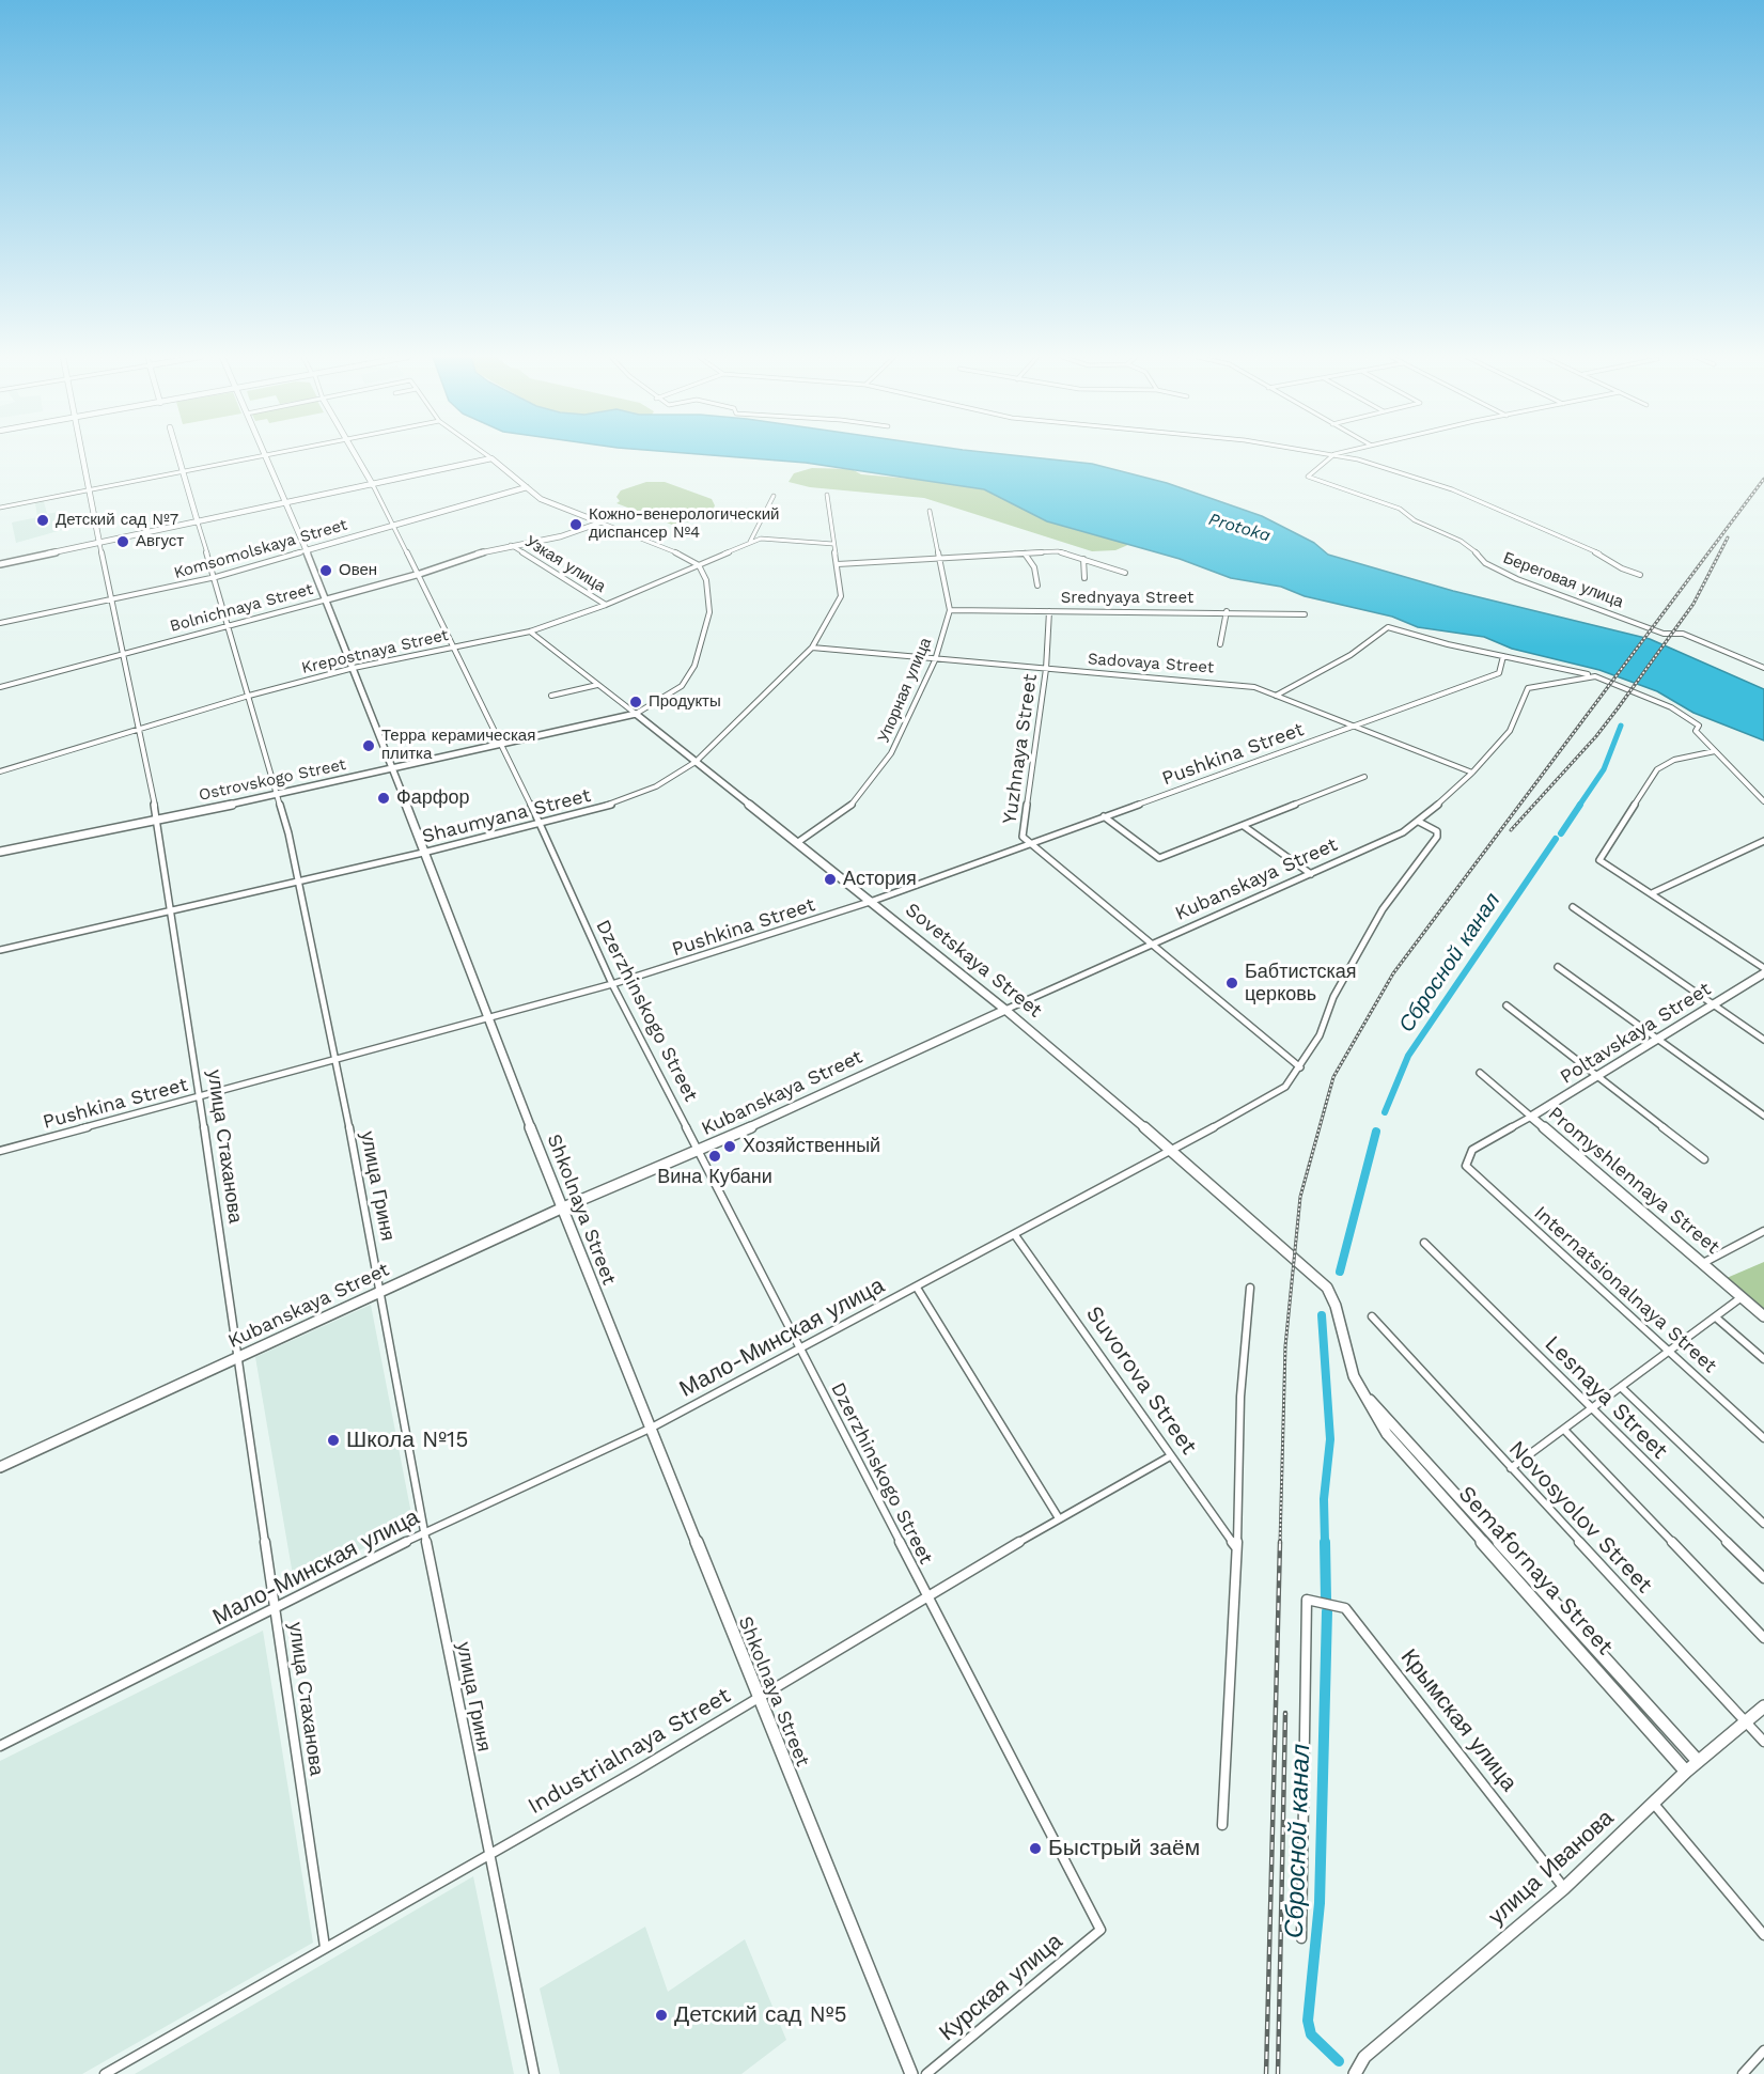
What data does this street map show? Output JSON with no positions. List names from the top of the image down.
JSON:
{
  "streets": {
    "street": [
      "Komsomolskaya Street",
      "Узкая улица",
      "Береговая улица",
      "Srednyaya Street",
      "Bolnichnaya Street",
      "Krepostnaya Street",
      "Sadovaya Street",
      "Упорная улица",
      "Yuzhnaya Street",
      "Pushkina Street",
      "Ostrovskogo Street",
      "Shaumyana Street",
      "Kubanskaya Street",
      "Sovetskaya Street",
      "Dzerzhinskogo Street",
      "Poltavskaya Street",
      "улица Стаханова",
      "Promyshlennaya Street",
      "улица Гриня",
      "Shkolnaya Street",
      "Internatsionalnaya Street",
      "Мало-Минская улица",
      "Suvorova Street",
      "Lesnaya Street",
      "Novosyolov Street",
      "Semafornaya Street",
      "Крымская улица",
      "Industrialnaya Street",
      "улица Иванова",
      "Курская улица"
    ]
  },
  "crossings": [
    ["Komsomolskaya Street", "Dzerzhinskogo Street"],
    ["Komsomolskaya Street", "улица Стаханова"],
    ["Komsomolskaya Street", "улица Гриня"],
    ["Komsomolskaya Street", "Shkolnaya Street"],
    ["Узкая улица", "Bolnichnaya Street"],
    ["Узкая улица", "Krepostnaya Street"],
    ["Srednyaya Street", "Упорная улица"],
    ["Srednyaya Street", "Yuzhnaya Street"],
    ["Bolnichnaya Street", "Dzerzhinskogo Street"],
    ["Bolnichnaya Street", "улица Стаханова"],
    ["Bolnichnaya Street", "улица Гриня"],
    ["Bolnichnaya Street", "Shkolnaya Street"],
    ["Krepostnaya Street", "Ostrovskogo Street"],
    ["Krepostnaya Street", "Shaumyana Street"],
    ["Krepostnaya Street", "Sovetskaya Street"],
    ["Krepostnaya Street", "Dzerzhinskogo Street"],
    ["Krepostnaya Street", "улица Стаханова"],
    ["Krepostnaya Street", "улица Гриня"],
    ["Krepostnaya Street", "Shkolnaya Street"],
    ["Sadovaya Street", "Упорная улица"],
    ["Sadovaya Street", "Yuzhnaya Street"],
    ["Sadovaya Street", "Pushkina Street"],
    ["Sadovaya Street", "Shaumyana Street"],
    ["Sadovaya Street", "Kubanskaya Street"],
    ["Упорная улица", "Sovetskaya Street"],
    ["Yuzhnaya Street", "Pushkina Street"],
    ["Yuzhnaya Street", "Kubanskaya Street"],
    ["Yuzhnaya Street", "Мало-Минская улица"],
    ["Pushkina Street", "Sovetskaya Street"],
    ["Pushkina Street", "Dzerzhinskogo Street"],
    ["Pushkina Street", "улица Стаханова"],
    ["Pushkina Street", "улица Гриня"],
    ["Pushkina Street", "Shkolnaya Street"],
    ["Ostrovskogo Street", "Sovetskaya Street"],
    ["Ostrovskogo Street", "Dzerzhinskogo Street"],
    ["Ostrovskogo Street", "улица Стаханова"],
    ["Ostrovskogo Street", "улица Гриня"],
    ["Ostrovskogo Street", "Shkolnaya Street"],
    ["Shaumyana Street", "Sovetskaya Street"],
    ["Shaumyana Street", "Dzerzhinskogo Street"],
    ["Shaumyana Street", "улица Стаханова"],
    ["Shaumyana Street", "улица Гриня"],
    ["Shaumyana Street", "Shkolnaya Street"],
    ["Kubanskaya Street", "Sovetskaya Street"],
    ["Kubanskaya Street", "Dzerzhinskogo Street"],
    ["Kubanskaya Street", "улица Стаханова"],
    ["Kubanskaya Street", "улица Гриня"],
    ["Kubanskaya Street", "Shkolnaya Street"],
    ["Kubanskaya Street", "Мало-Минская улица"],
    ["Sovetskaya Street", "Мало-Минская улица"],
    ["Sovetskaya Street", "Semafornaya Street"],
    ["Dzerzhinskogo Street", "Мало-Минская улица"],
    ["Dzerzhinskogo Street", "Industrialnaya Street"],
    ["Dzerzhinskogo Street", "Курская улица"],
    ["Poltavskaya Street", "Promyshlennaya Street"],
    ["Poltavskaya Street", "Internatsionalnaya Street"],
    ["улица Стаханова", "Мало-Минская улица"],
    ["улица Стаханова", "Industrialnaya Street"],
    ["улица Гриня", "Мало-Минская улица"],
    ["улица Гриня", "Industrialnaya Street"],
    ["Shkolnaya Street", "Мало-Минская улица"],
    ["Shkolnaya Street", "Industrialnaya Street"],
    ["Мало-Минская улица", "Suvorova Street"],
    ["Suvorova Street", "Industrialnaya Street"],
    ["Novosyolov Street", "улица Иванова"],
    ["Semafornaya Street", "улица Иванова"],
    ["Крымская улица", "улица Иванова"]
  ],
  "water": ["Protoka", "Сбросной канал"],
  "places": [
    "Детский сад №7",
    "Кожно-венерологический диспансер №4",
    "Август",
    "Овен",
    "Продукты",
    "Терра керамическая плитка",
    "Фарфор",
    "Астория",
    "Бабтистская церковь",
    "Хозяйственный",
    "Вина Кубани",
    "Школа №15",
    "Быстрый заём",
    "Детский сад №5"
  ]
}
